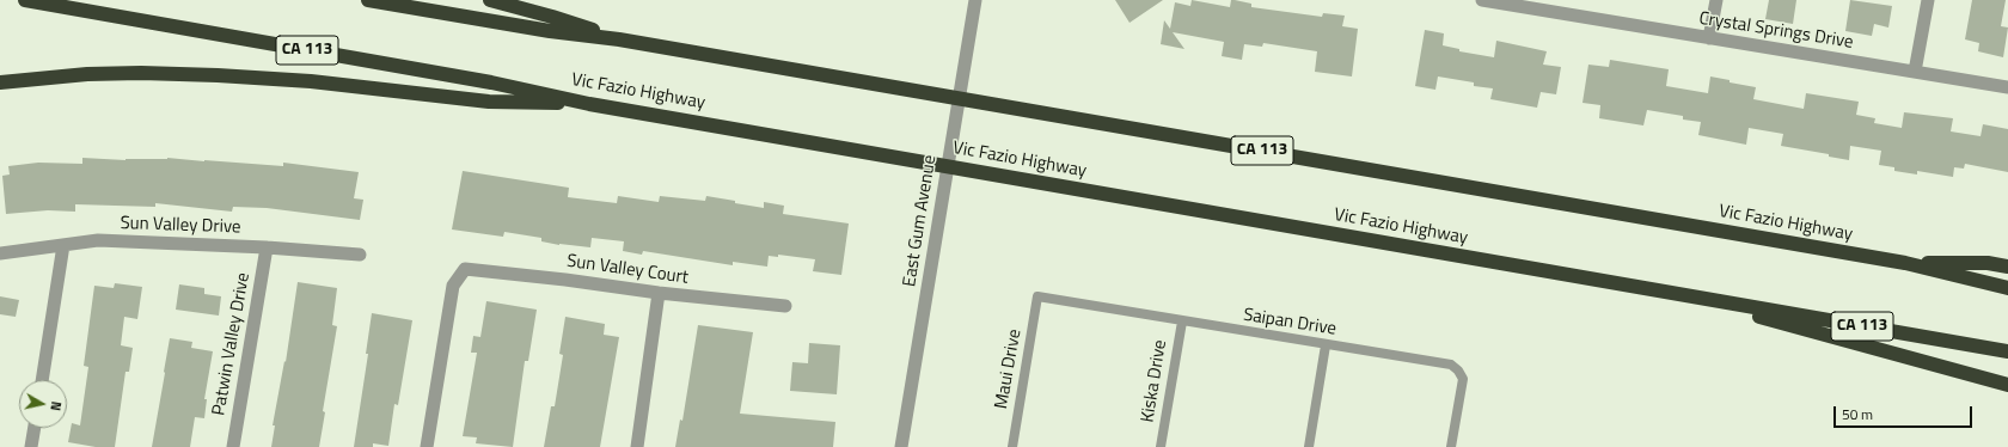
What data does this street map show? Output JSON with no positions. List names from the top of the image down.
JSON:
{
  "streets": {
    "highway": ["CA 113", "Vic Fazio Highway"],
    "street": [
      "Crystal Springs Drive",
      "East Gum Avenue",
      "Sun Valley Drive",
      "Sun Valley Court",
      "Patwin Valley Drive"
    ],
    "lane": ["Saipan Drive", "Maui Drive", "Kiska Drive"]
  },
  "crossings": [
    ["Sun Valley Drive", "Patwin Valley Drive"],
    ["Saipan Drive", "Maui Drive"],
    ["Saipan Drive", "Kiska Drive"]
  ],
  "scale_bar": "50 m",
  "north": "right"
}
